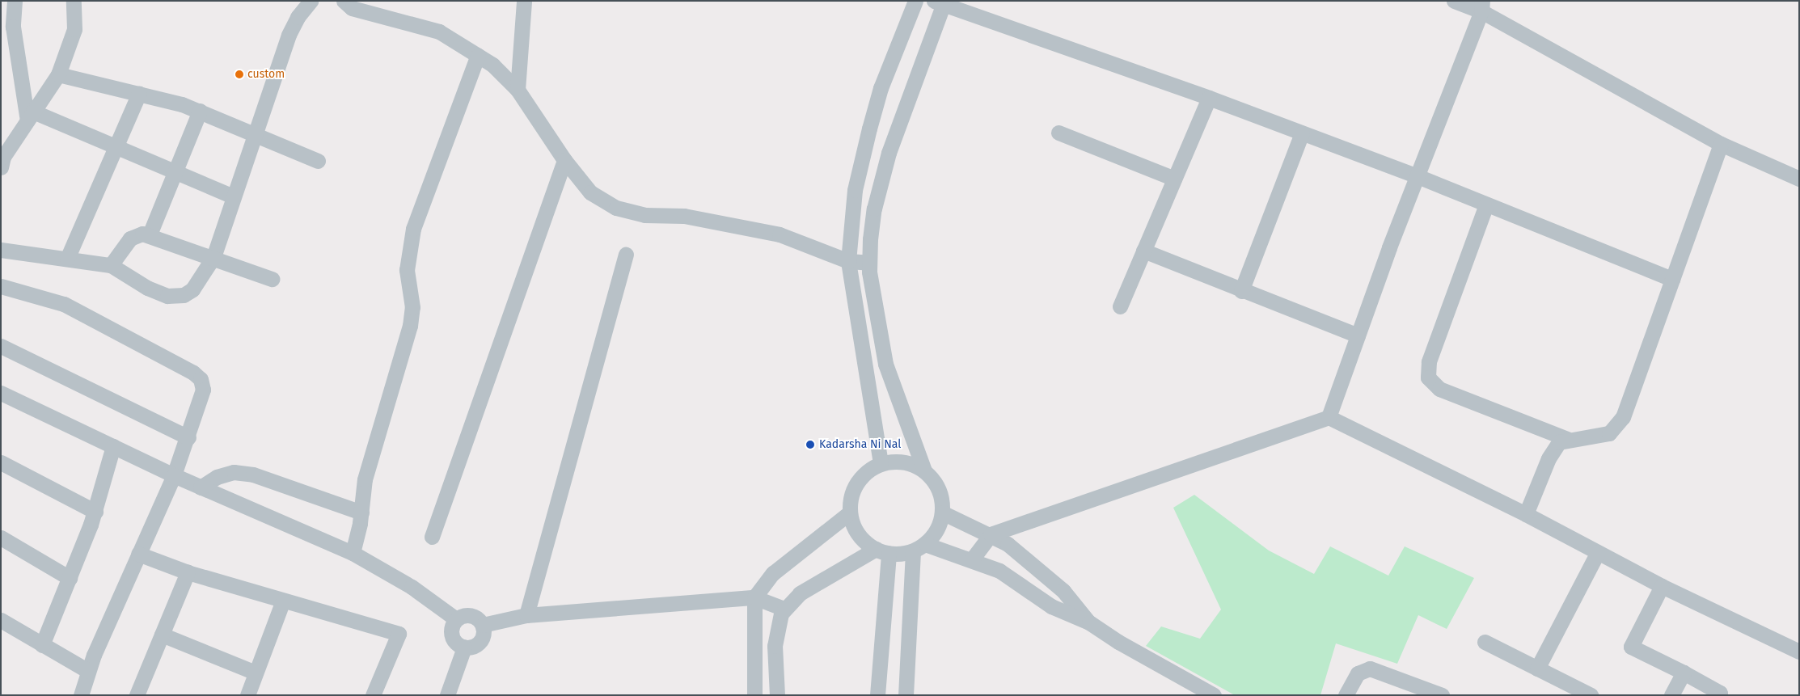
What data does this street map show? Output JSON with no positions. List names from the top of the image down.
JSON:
{
  "places": ["custom", "Kadarsha Ni Nal"]
}
